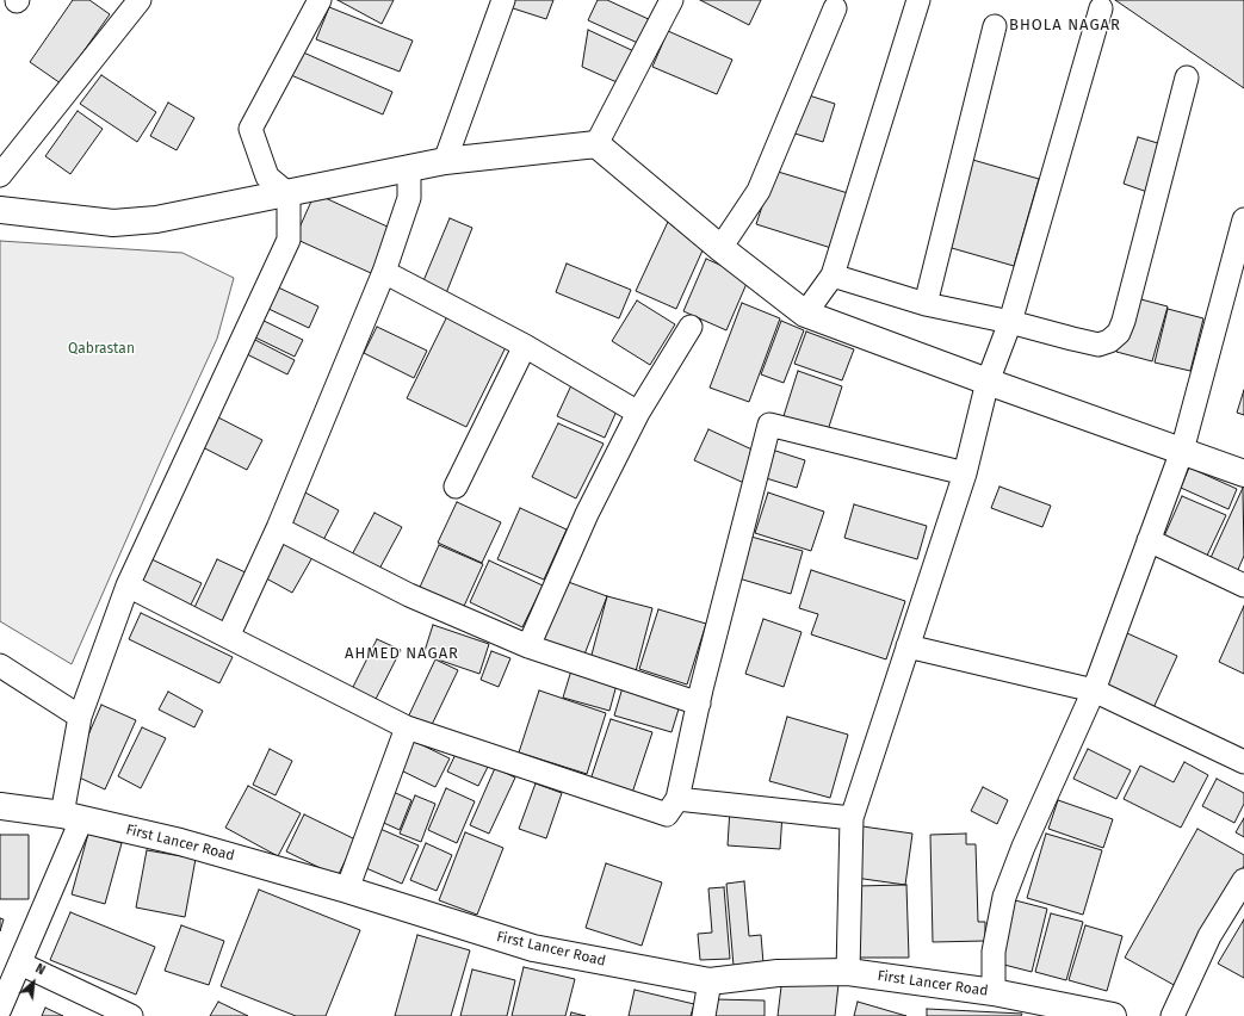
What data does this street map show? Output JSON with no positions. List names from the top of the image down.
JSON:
{
  "streets": {
    "street": ["First Lancer Road"]
  },
  "districts": ["BHOLA NAGAR", "AHMED NAGAR"],
  "parks": ["Qabrastan"],
  "north": "top right"
}
